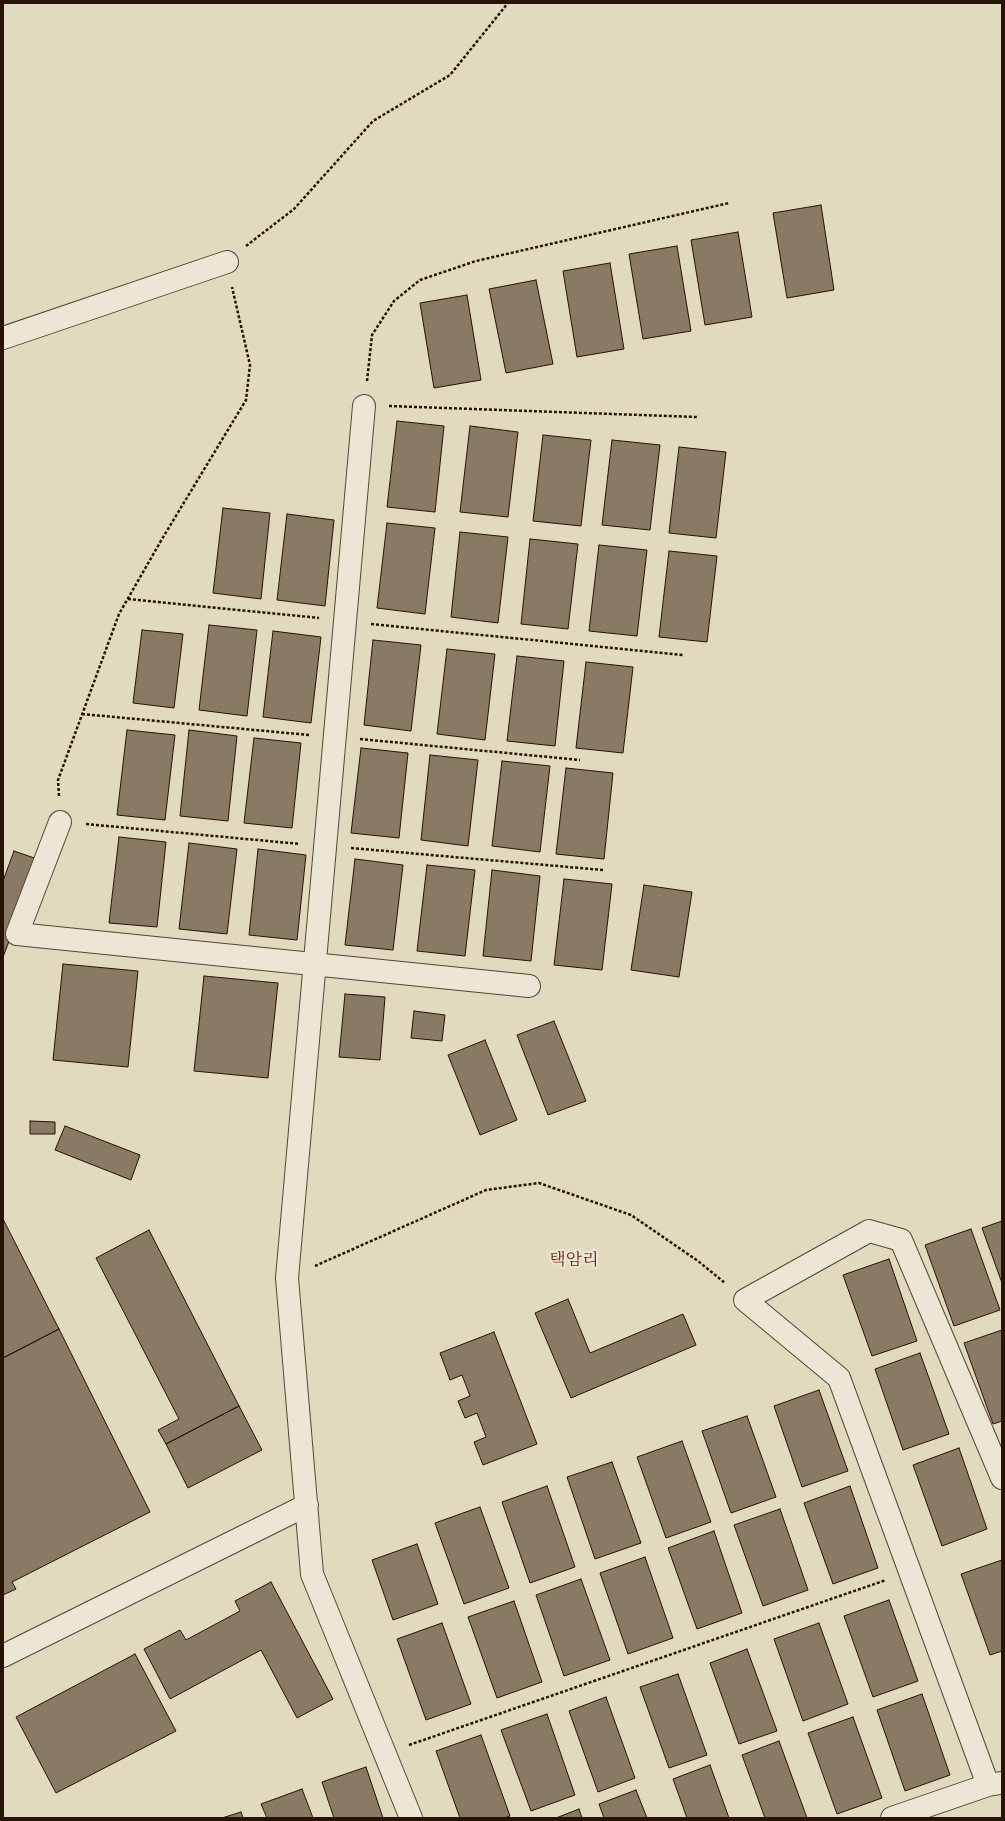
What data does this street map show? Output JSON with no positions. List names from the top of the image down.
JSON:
{
  "districts": ["택암리"]
}
